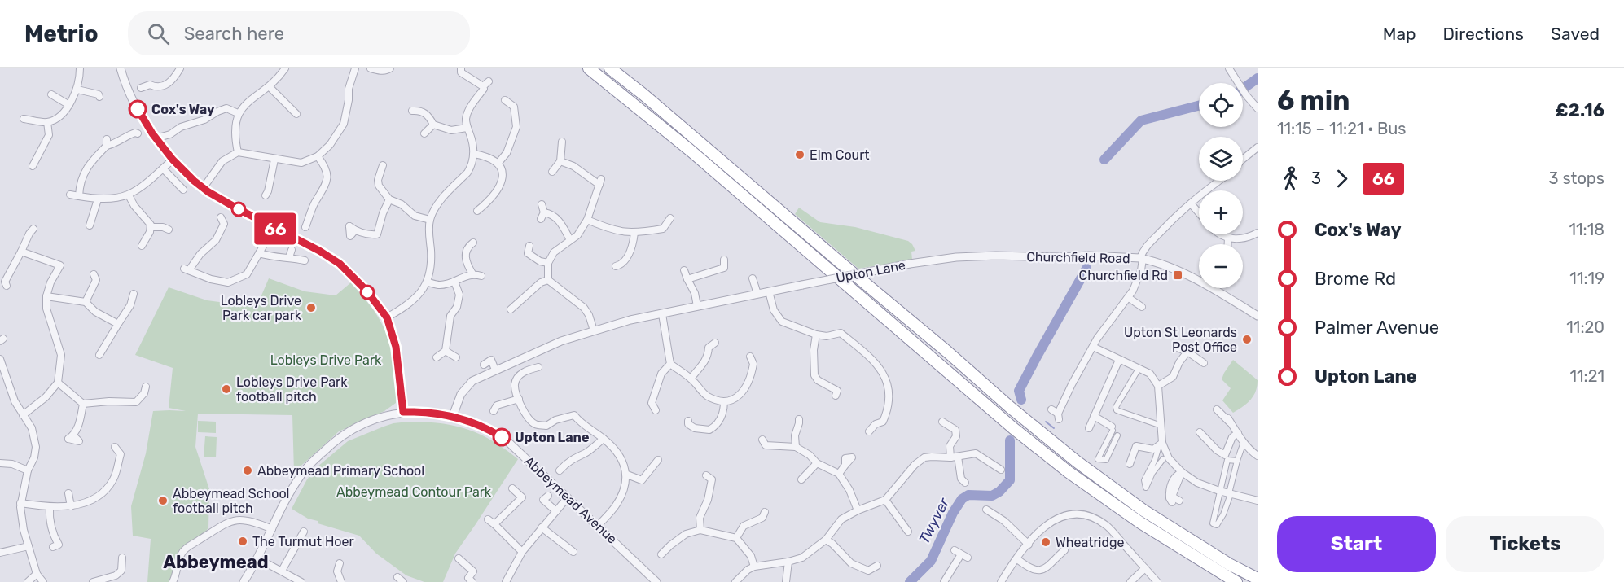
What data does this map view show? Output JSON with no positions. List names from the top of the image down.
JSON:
{
  "streets": {
    "street": ["Churchfield Road", "Upton Lane", "Abbeymead Avenue"]
  },
  "crossings": [
    ["Churchfield Road", "Upton Lane"],
    ["Upton Lane", "Abbeymead Avenue"]
  ],
  "districts": ["Abbeymead"],
  "water": ["Twyver"],
  "parks": ["Lobleys Drive Park", "Abbeymead Contour Park"],
  "places": {
    "other": [
      "Cox's Way",
      "Elm Court",
      "Lobleys Drive Park car park",
      "Upton St Leonards Post Office",
      "Lobleys Drive Park football pitch",
      "Upton Lane",
      "Abbeymead Primary School",
      "Abbeymead School football pitch",
      "The Turmut Hoer",
      "Wheatridge"
    ],
    "transit": ["Churchfield Rd"]
  },
  "lines": ["bus line 66"],
  "page": {
    "header": "Metrio",
    "search": "Search here",
    "nav": ["Map", "Directions", "Saved"],
    "on_map": "66",
    "heading": ["6 min", "11:15 – 11:21 · Bus", "£2.16"],
    "map_buttons": ["+", "−"],
    "legs": ["3", "66", "3 stops"],
    "list": [
      {
        "name": "Cox's Way",
        "value": "11:18"
      },
      {
        "name": "Brome Rd",
        "value": "11:19"
      },
      {
        "name": "Palmer Avenue",
        "value": "11:20"
      },
      {
        "name": "Upton Lane",
        "value": "11:21"
      }
    ],
    "buttons": ["Start", "Tickets"]
  }
}
